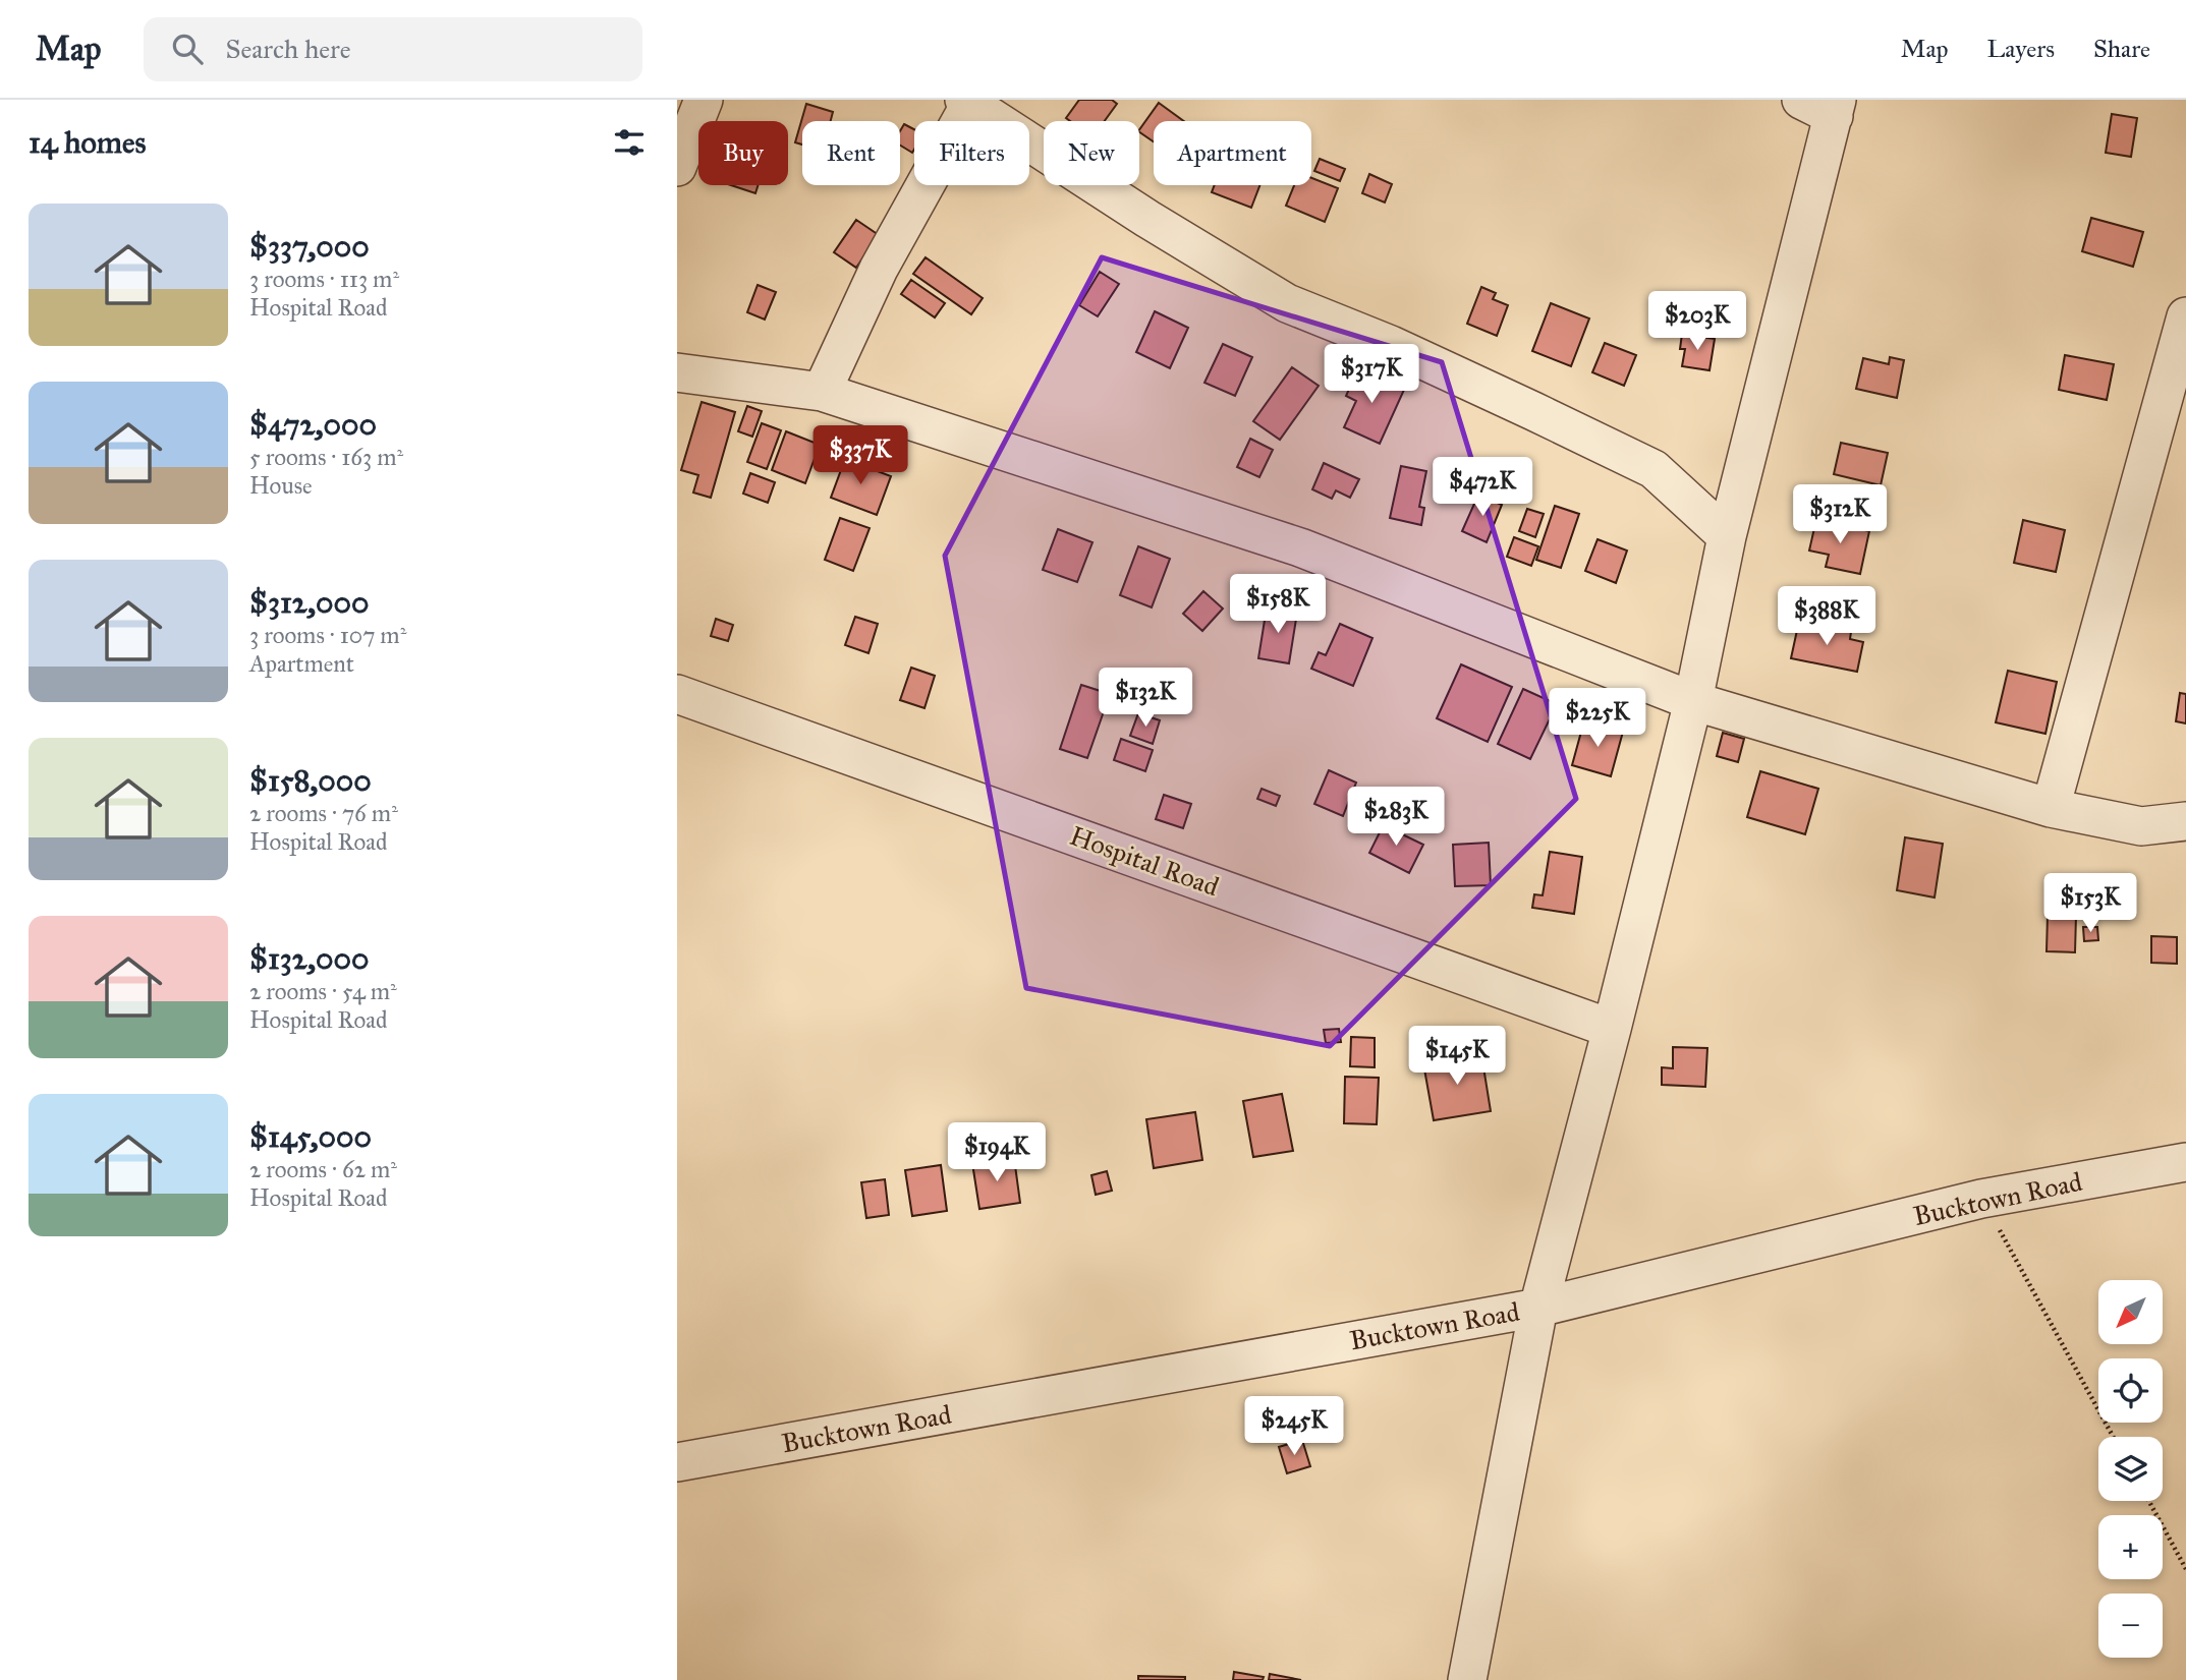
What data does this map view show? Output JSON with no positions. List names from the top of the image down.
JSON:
{
  "streets": {
    "street": ["Hospital Road", "Bucktown Road"]
  },
  "north": "bottom left",
  "page": {
    "header": "Map",
    "search": "Search here",
    "nav": ["Map", "Layers", "Share"],
    "heading": "14 homes",
    "chip": [
      "Buy",
      "Rent",
      "Filters",
      "New",
      "Apartment"
    ],
    "list": [
      {
        "name": "$337,000",
        "note": "3 rooms · 113 m² · Hospital Road"
      },
      {
        "name": "$472,000",
        "note": "5 rooms · 163 m² · House"
      },
      {
        "name": "$312,000",
        "note": "3 rooms · 107 m² · Apartment"
      },
      {
        "name": "$158,000",
        "note": "2 rooms · 76 m² · Hospital Road"
      },
      {
        "name": "$132,000",
        "note": "2 rooms · 54 m² · Hospital Road"
      },
      {
        "name": "$145,000",
        "note": "2 rooms · 62 m² · Hospital Road"
      }
    ],
    "price": [
      "$203K",
      "$317K",
      "$337K",
      "$472K",
      "$312K",
      "$158K",
      "$388K",
      "$132K",
      "$225K",
      "$283K",
      "$153K",
      "$145K",
      "$194K",
      "$245K"
    ],
    "map_buttons": ["+", "−"]
  }
}
